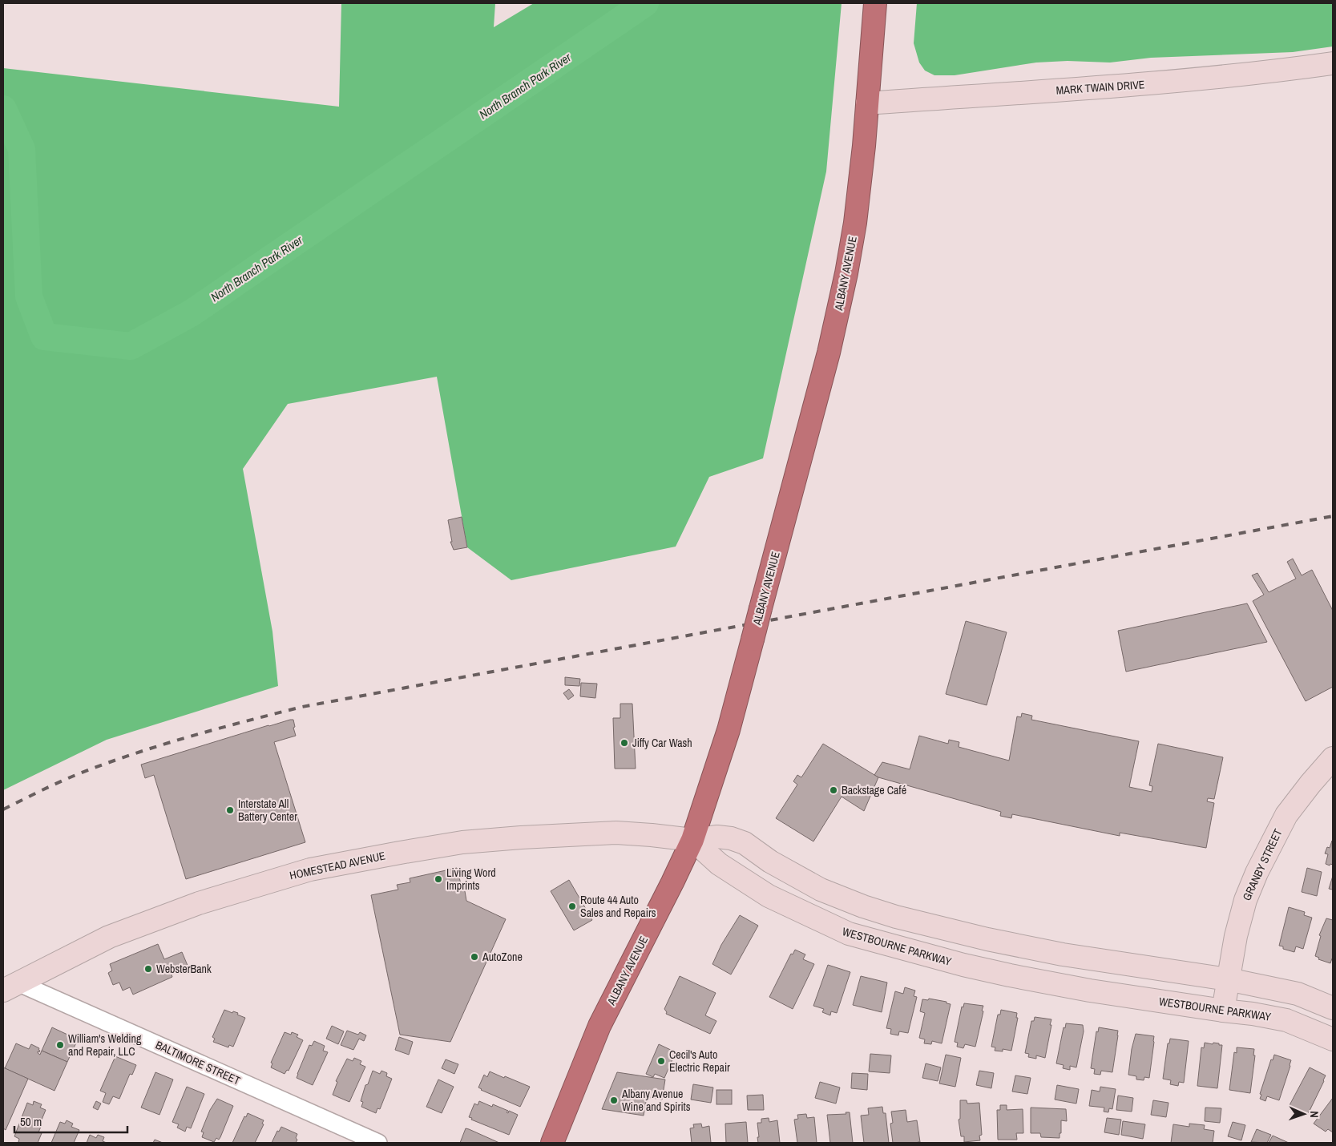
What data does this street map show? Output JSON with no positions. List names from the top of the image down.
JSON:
{
  "streets": {
    "highway": ["ALBANY AVENUE"],
    "main road": [
      "MARK TWAIN DRIVE",
      "GRANBY STREET",
      "HOMESTEAD AVENUE",
      "WESTBOURNE PARKWAY"
    ],
    "street": ["BALTIMORE STREET"]
  },
  "crossings": [
    ["MARK TWAIN DRIVE", "ALBANY AVENUE"],
    ["ALBANY AVENUE", "HOMESTEAD AVENUE"],
    ["ALBANY AVENUE", "WESTBOURNE PARKWAY"],
    ["GRANBY STREET", "WESTBOURNE PARKWAY"],
    ["HOMESTEAD AVENUE", "WESTBOURNE PARKWAY"],
    ["HOMESTEAD AVENUE", "BALTIMORE STREET"]
  ],
  "water": ["North Branch Park River"],
  "places": [
    "Jiffy Car Wash",
    "Backstage Café",
    "Interstate All Battery Center",
    "Living Word Imprints",
    "Route 44 Auto Sales and Repairs",
    "AutoZone",
    "WebsterBank",
    "William's Welding and Repair, LLC",
    "Cecil's Auto Electric Repair",
    "Albany Avenue Wine and Spirits"
  ],
  "scale_bar": "50 m",
  "north": "right"
}
